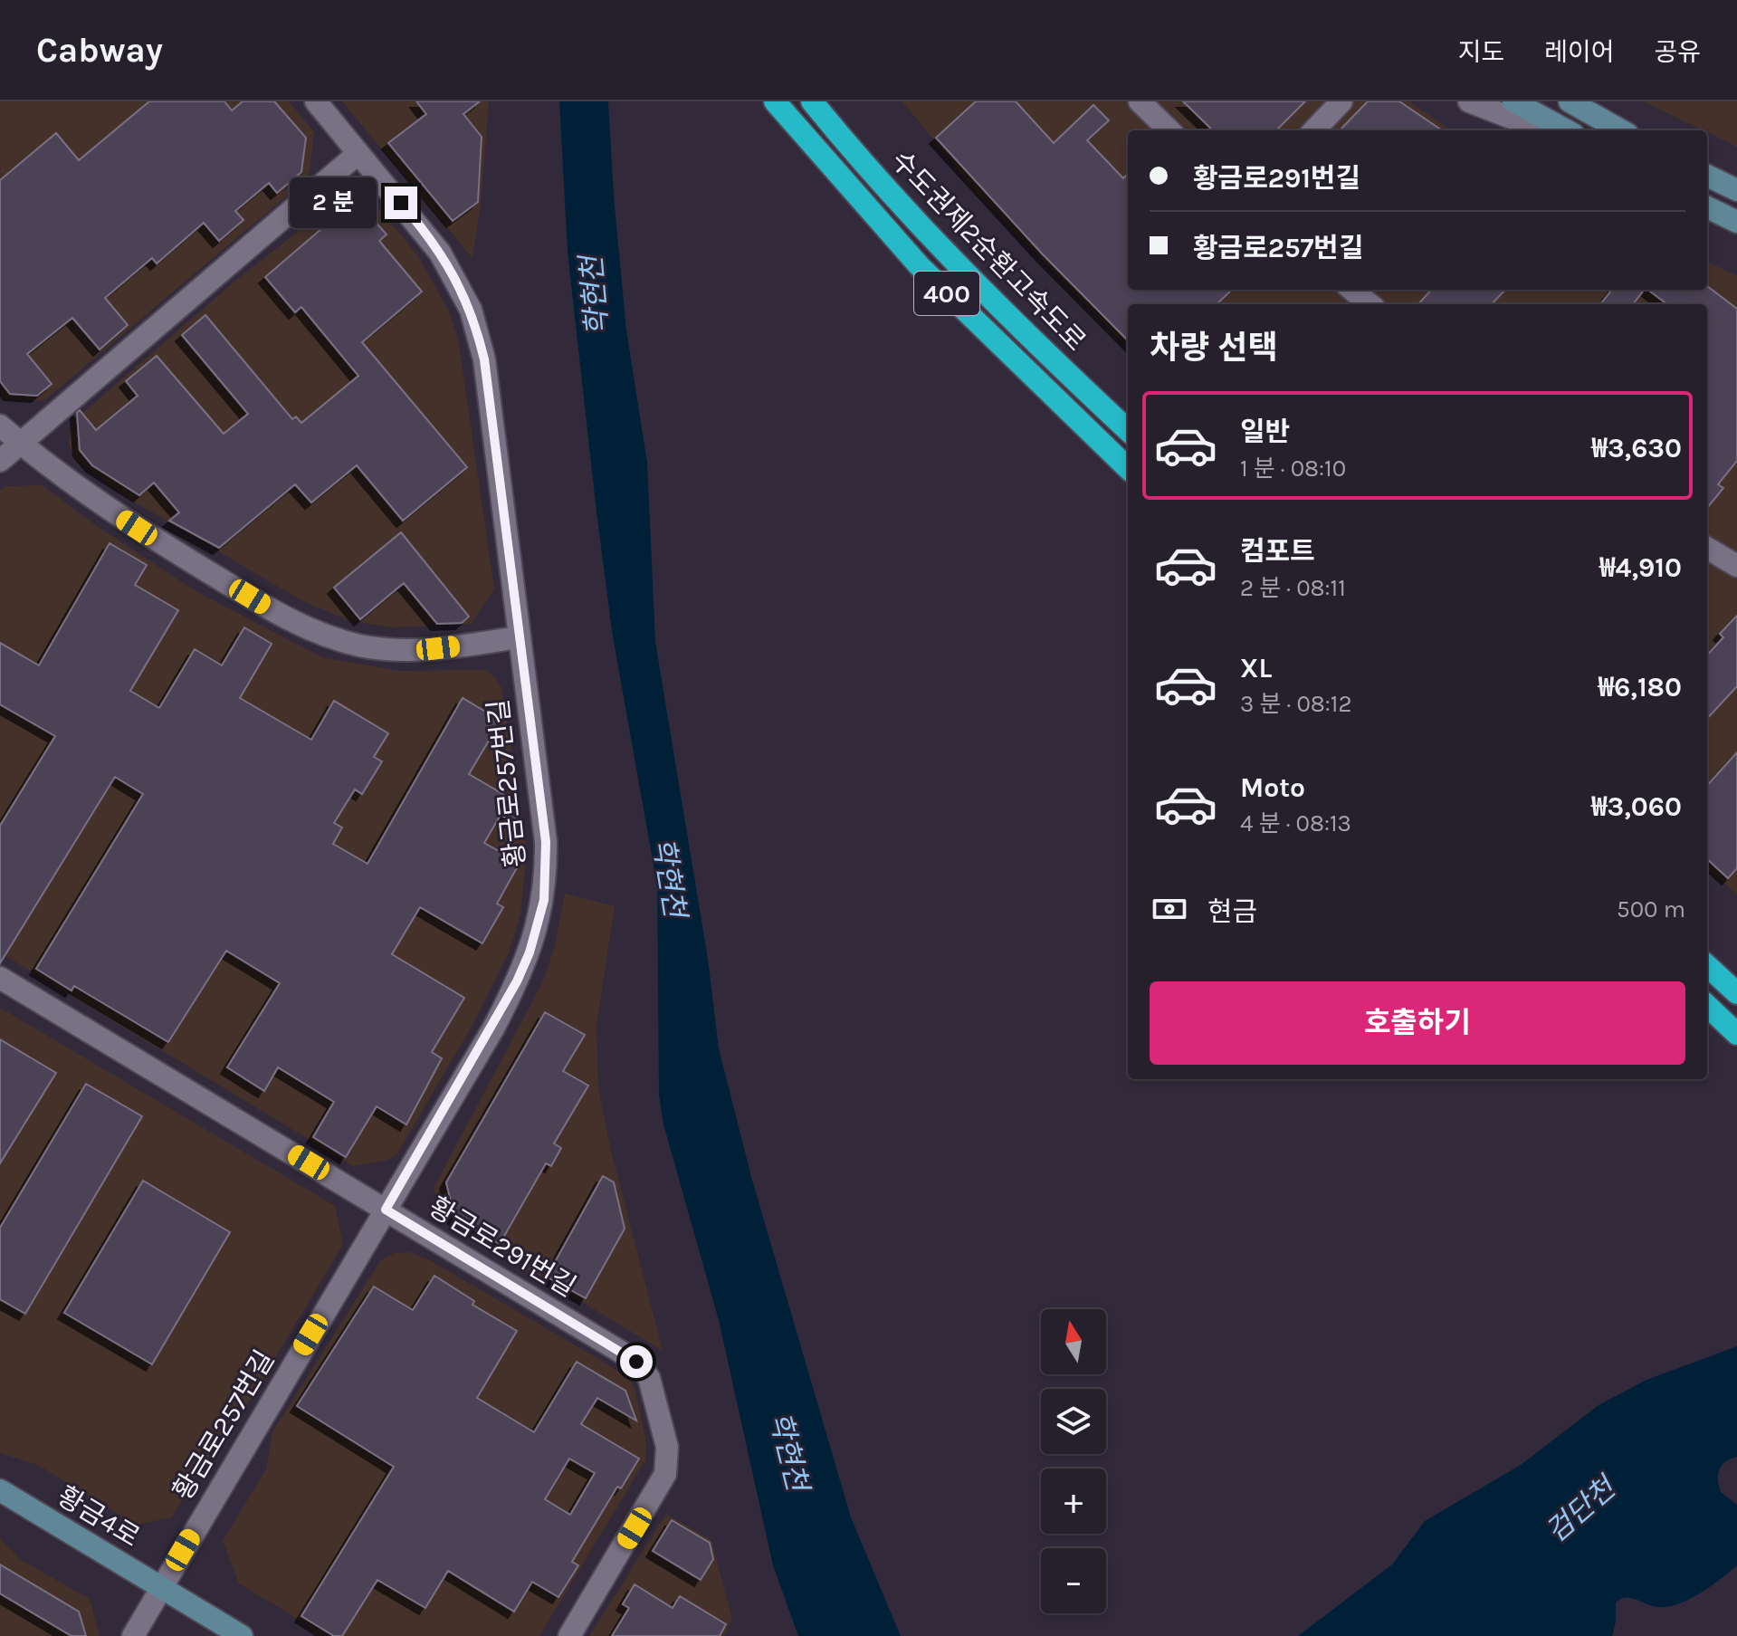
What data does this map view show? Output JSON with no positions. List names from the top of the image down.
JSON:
{
  "streets": {
    "highway": ["수도권제2순환고속도로", "400"],
    "street": ["황금로257번길", "황금로291번길", "황금4로"]
  },
  "crossings": [
    ["황금로257번길", "황금로291번길"],
    ["황금로257번길", "황금4로"]
  ],
  "water": ["학현천", "검단천"],
  "north": "top",
  "page": {
    "header": "Cabway",
    "nav": ["지도", "레이어", "공유"],
    "banner": ["황금로291번길", "황금로257번길"],
    "bubble": "2 분",
    "heading": "차량 선택",
    "list": [
      {
        "name": "일반",
        "note": "1 분 · 08:10",
        "value": "₩3,630"
      },
      {
        "name": "컴포트",
        "note": "2 분 · 08:11",
        "value": "₩4,910"
      },
      {
        "name": "XL",
        "note": "3 분 · 08:12",
        "value": "₩6,180"
      },
      {
        "name": "Moto",
        "note": "4 분 · 08:13",
        "value": "₩3,060"
      }
    ],
    "pay": ["현금", "500 m"],
    "buttons": "호출하기",
    "map_buttons": ["+", "−"]
  }
}
